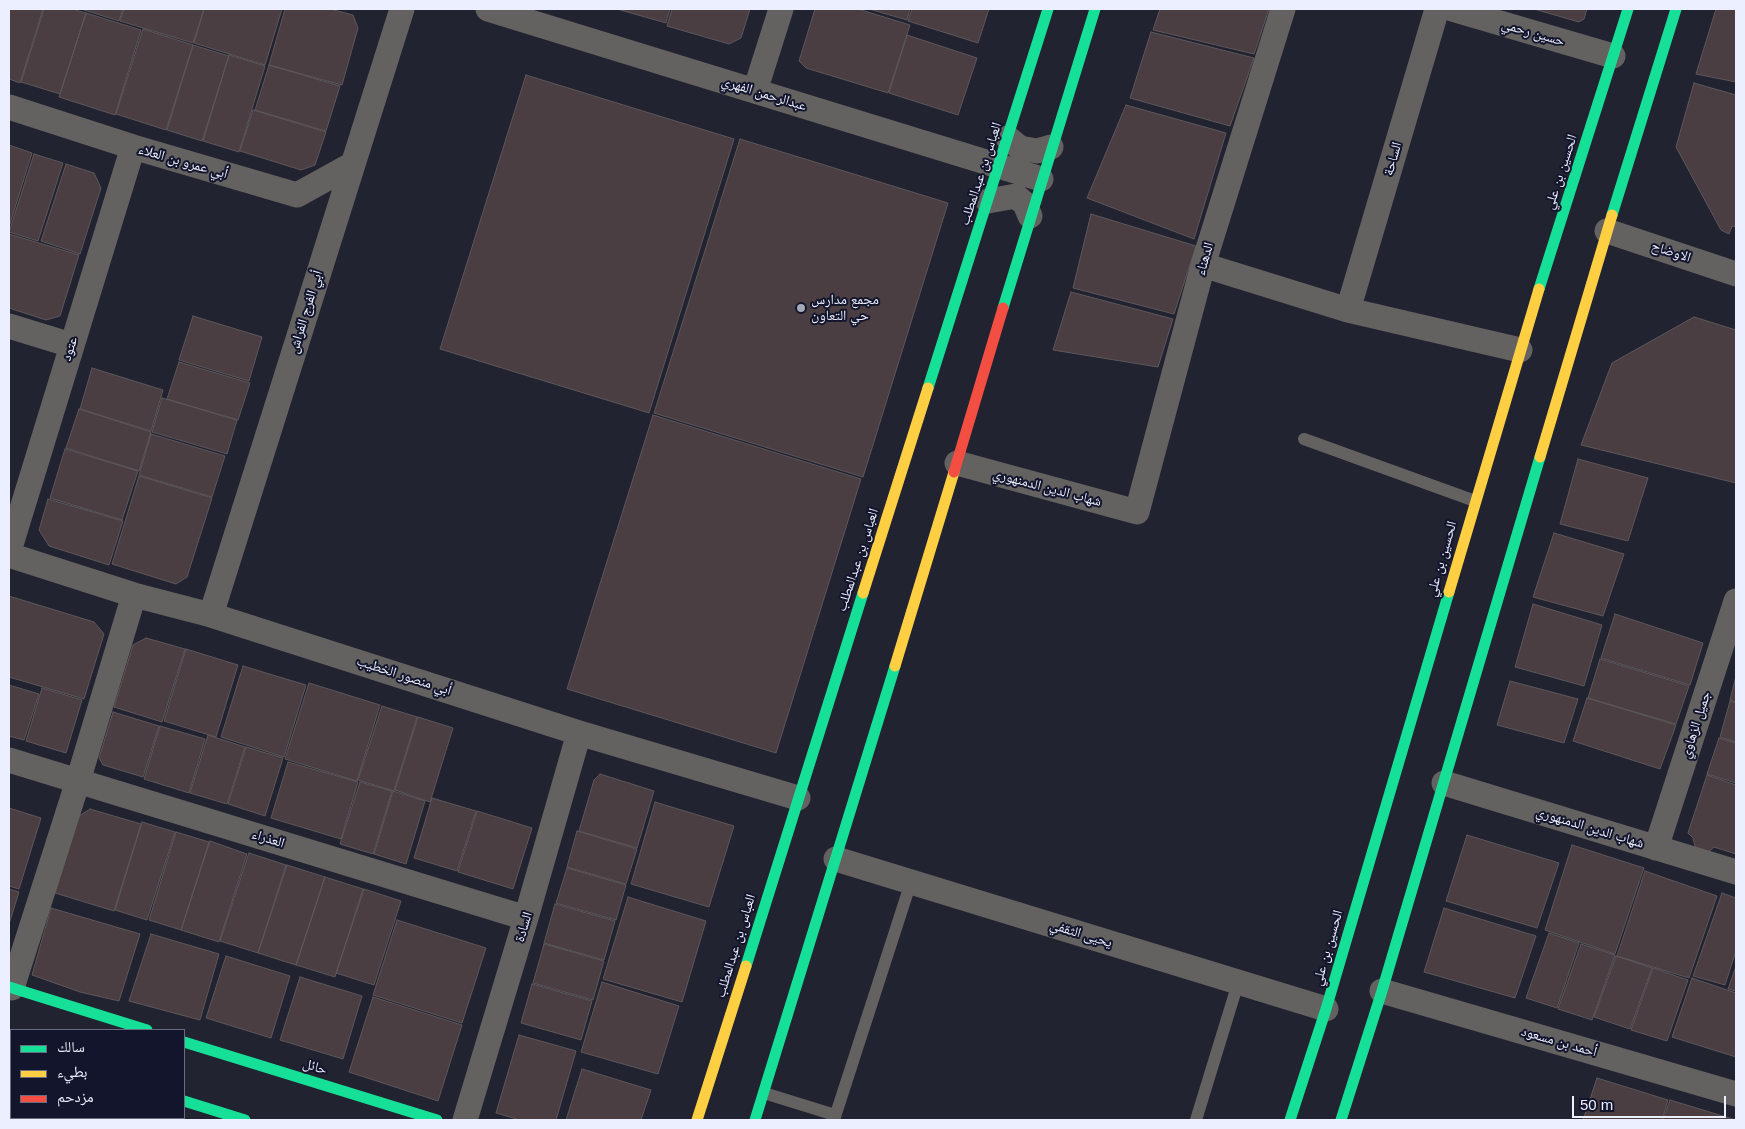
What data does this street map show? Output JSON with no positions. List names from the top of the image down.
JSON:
{
  "streets": {
    "street": [
      "حسين رحمي",
      "عبدالرحمن الفهري",
      "الساحة",
      "أبي عمرو بن العلاء",
      "الحسين بن علي",
      "العباس بن عبدالمطلب",
      "الاوضاح",
      "الدهناء",
      "أبي الفرج الفراش",
      "عتود",
      "شهاب الدين الدمنهوري",
      "أبي منصور الخطيب",
      "جميل الزهاوي",
      "العذراء",
      "السادة",
      "يحيى الثقفي",
      "أحمد بن مسعود",
      "حائل"
    ]
  },
  "crossings": [
    ["حسين رحمي", "الحسين بن علي"],
    ["عبدالرحمن الفهري", "العباس بن عبدالمطلب"],
    ["أبي عمرو بن العلاء", "أبي الفرج الفراش"],
    ["أبي عمرو بن العلاء", "عتود"],
    ["الحسين بن علي", "يحيى الثقفي"],
    ["العباس بن عبدالمطلب", "أبي منصور الخطيب"],
    ["الدهناء", "شهاب الدين الدمنهوري"],
    ["أبي الفرج الفراش", "أبي منصور الخطيب"],
    ["شهاب الدين الدمنهوري", "جميل الزهاوي"],
    ["أبي منصور الخطيب", "السادة"],
    ["العذراء", "السادة"]
  ],
  "places": ["مجمع مدارس حي التعاون"],
  "legend": ["سالك", "بطيء", "مزدحم"],
  "scale_bar": "50 m"
}
